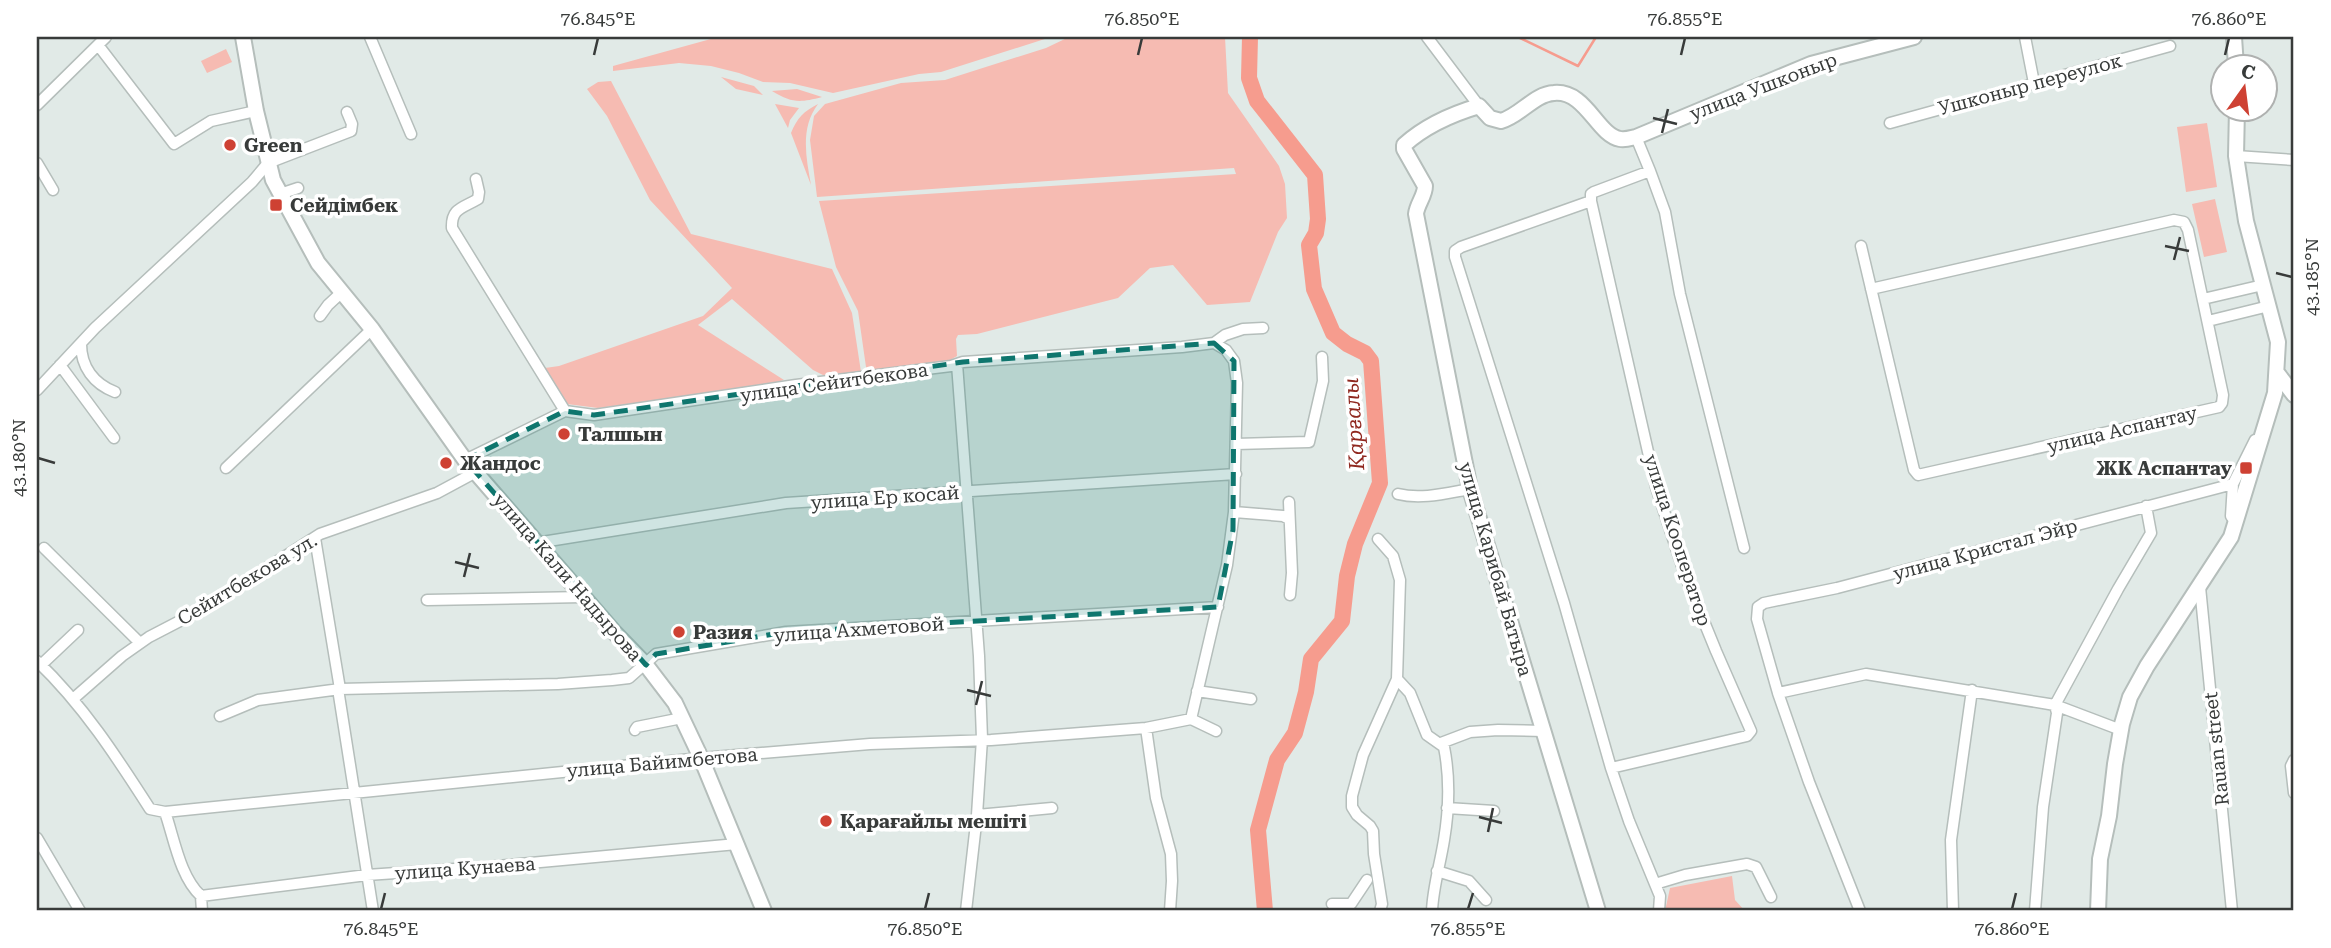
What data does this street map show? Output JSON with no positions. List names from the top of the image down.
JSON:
{
  "streets": {
    "street": [
      "Ушконыр переулок",
      "улица Ушконыр",
      "улица Сейитбекова",
      "улица Аспантау",
      "улица Ер косай",
      "улица Кооператор",
      "улица Кристал Эйр",
      "улица Карибай Батыра",
      "улица Кали Надырова",
      "Сейитбекова ул.",
      "улица Ахметовой",
      "Rauan street",
      "улица Байимбетова",
      "улица Кунаева"
    ]
  },
  "crossings": [
    ["улица Ер косай", "улица Кали Надырова"],
    ["улица Кали Надырова", "Сейитбекова ул."],
    ["улица Кали Надырова", "улица Ахметовой"],
    ["улица Кали Надырова", "улица Байимбетова"],
    ["улица Кали Надырова", "улица Кунаева"]
  ],
  "water": ["Қарғалы"],
  "places": {
    "other": [
      "Green",
      "Талшын",
      "Жандос",
      "Разия",
      "Қарағайлы мешіті"
    ],
    "transit": ["Сейдімбек", "ЖК Аспантау"]
  },
  "north": "top",
  "coordinates": [
    "76.845°E",
    "76.850°E",
    "76.855°E",
    "76.860°E",
    "43.185°N",
    "43.180°N"
  ]
}
